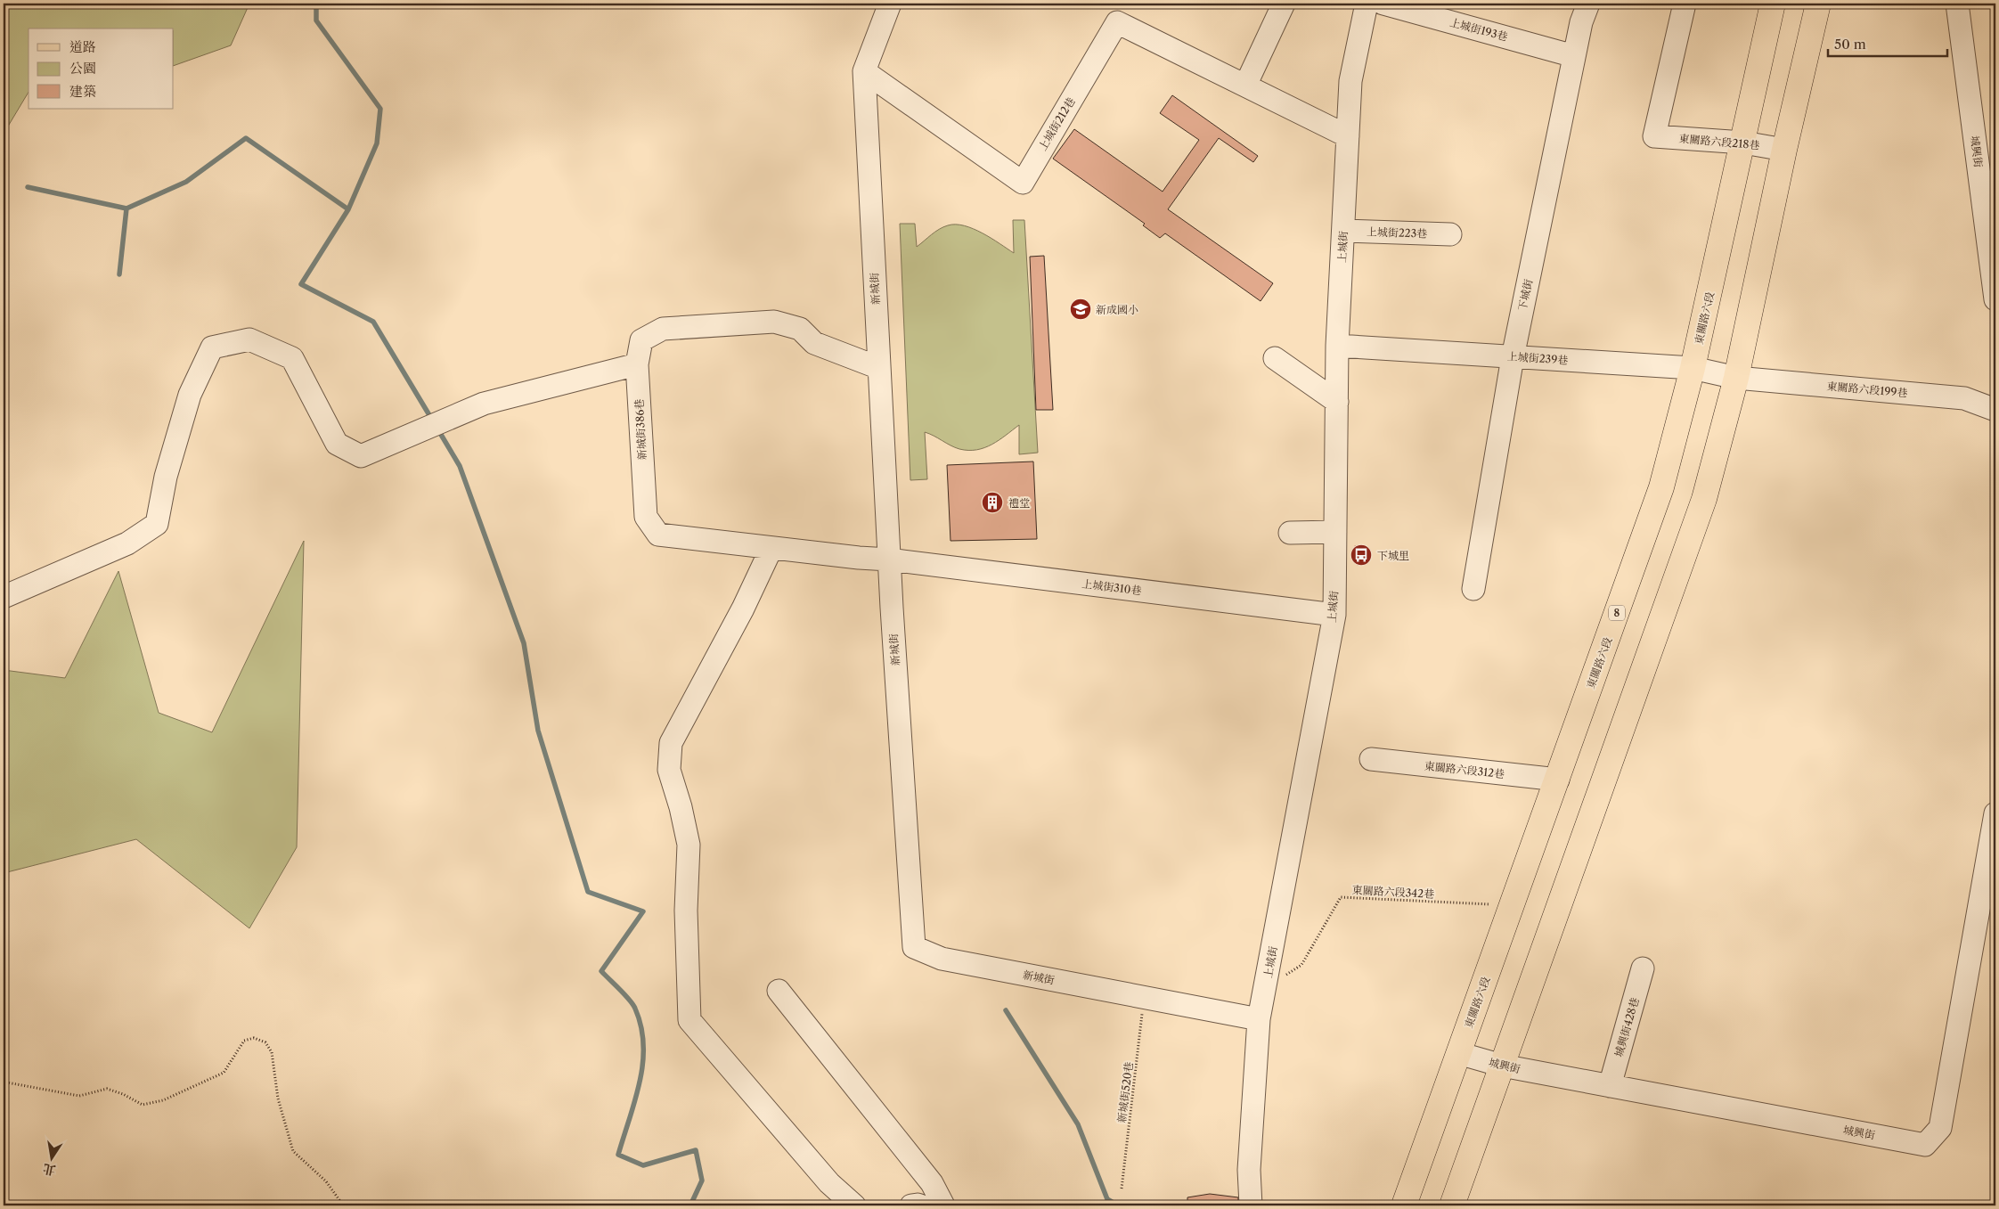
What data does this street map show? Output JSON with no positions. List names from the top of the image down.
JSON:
{
  "streets": {
    "main road": ["東關路六段", "8"],
    "street": [
      "上城街193巷",
      "上城街212巷",
      "東關路六段218巷",
      "城興街",
      "上城街223巷",
      "上城街",
      "新城街",
      "下城街",
      "上城街239巷",
      "東關路六段199巷",
      "新城街386巷",
      "上城街310巷",
      "東關路六段312巷",
      "城興街428巷"
    ],
    "path": ["東關路六段342巷", "新城街520巷"]
  },
  "crossings": [
    ["上城街193巷", "下城街"],
    ["上城街212巷", "上城街"],
    ["上城街212巷", "新城街"],
    ["東關路六段218巷", "東關路六段"],
    ["城興街", "東關路六段"],
    ["城興街", "城興街428巷"],
    ["上城街223巷", "上城街"],
    ["上城街", "新城街"],
    ["上城街", "上城街239巷"],
    ["上城街", "上城街310巷"],
    ["上城街", "東關路六段342巷"],
    ["新城街", "新城街386巷"],
    ["新城街", "上城街310巷"],
    ["新城街", "新城街520巷"],
    ["下城街", "上城街239巷"],
    ["東關路六段", "上城街239巷"],
    ["東關路六段", "東關路六段312巷"],
    ["東關路六段", "東關路六段342巷"],
    ["上城街239巷", "東關路六段199巷"],
    ["新城街386巷", "上城街310巷"]
  ],
  "places": {
    "school or university": ["新成國小"],
    "building": ["禮堂"],
    "bus stop": ["下城里"]
  },
  "legend": ["道路", "公園", "建築"],
  "scale_bar": "50 m",
  "north": "bottom"
}
